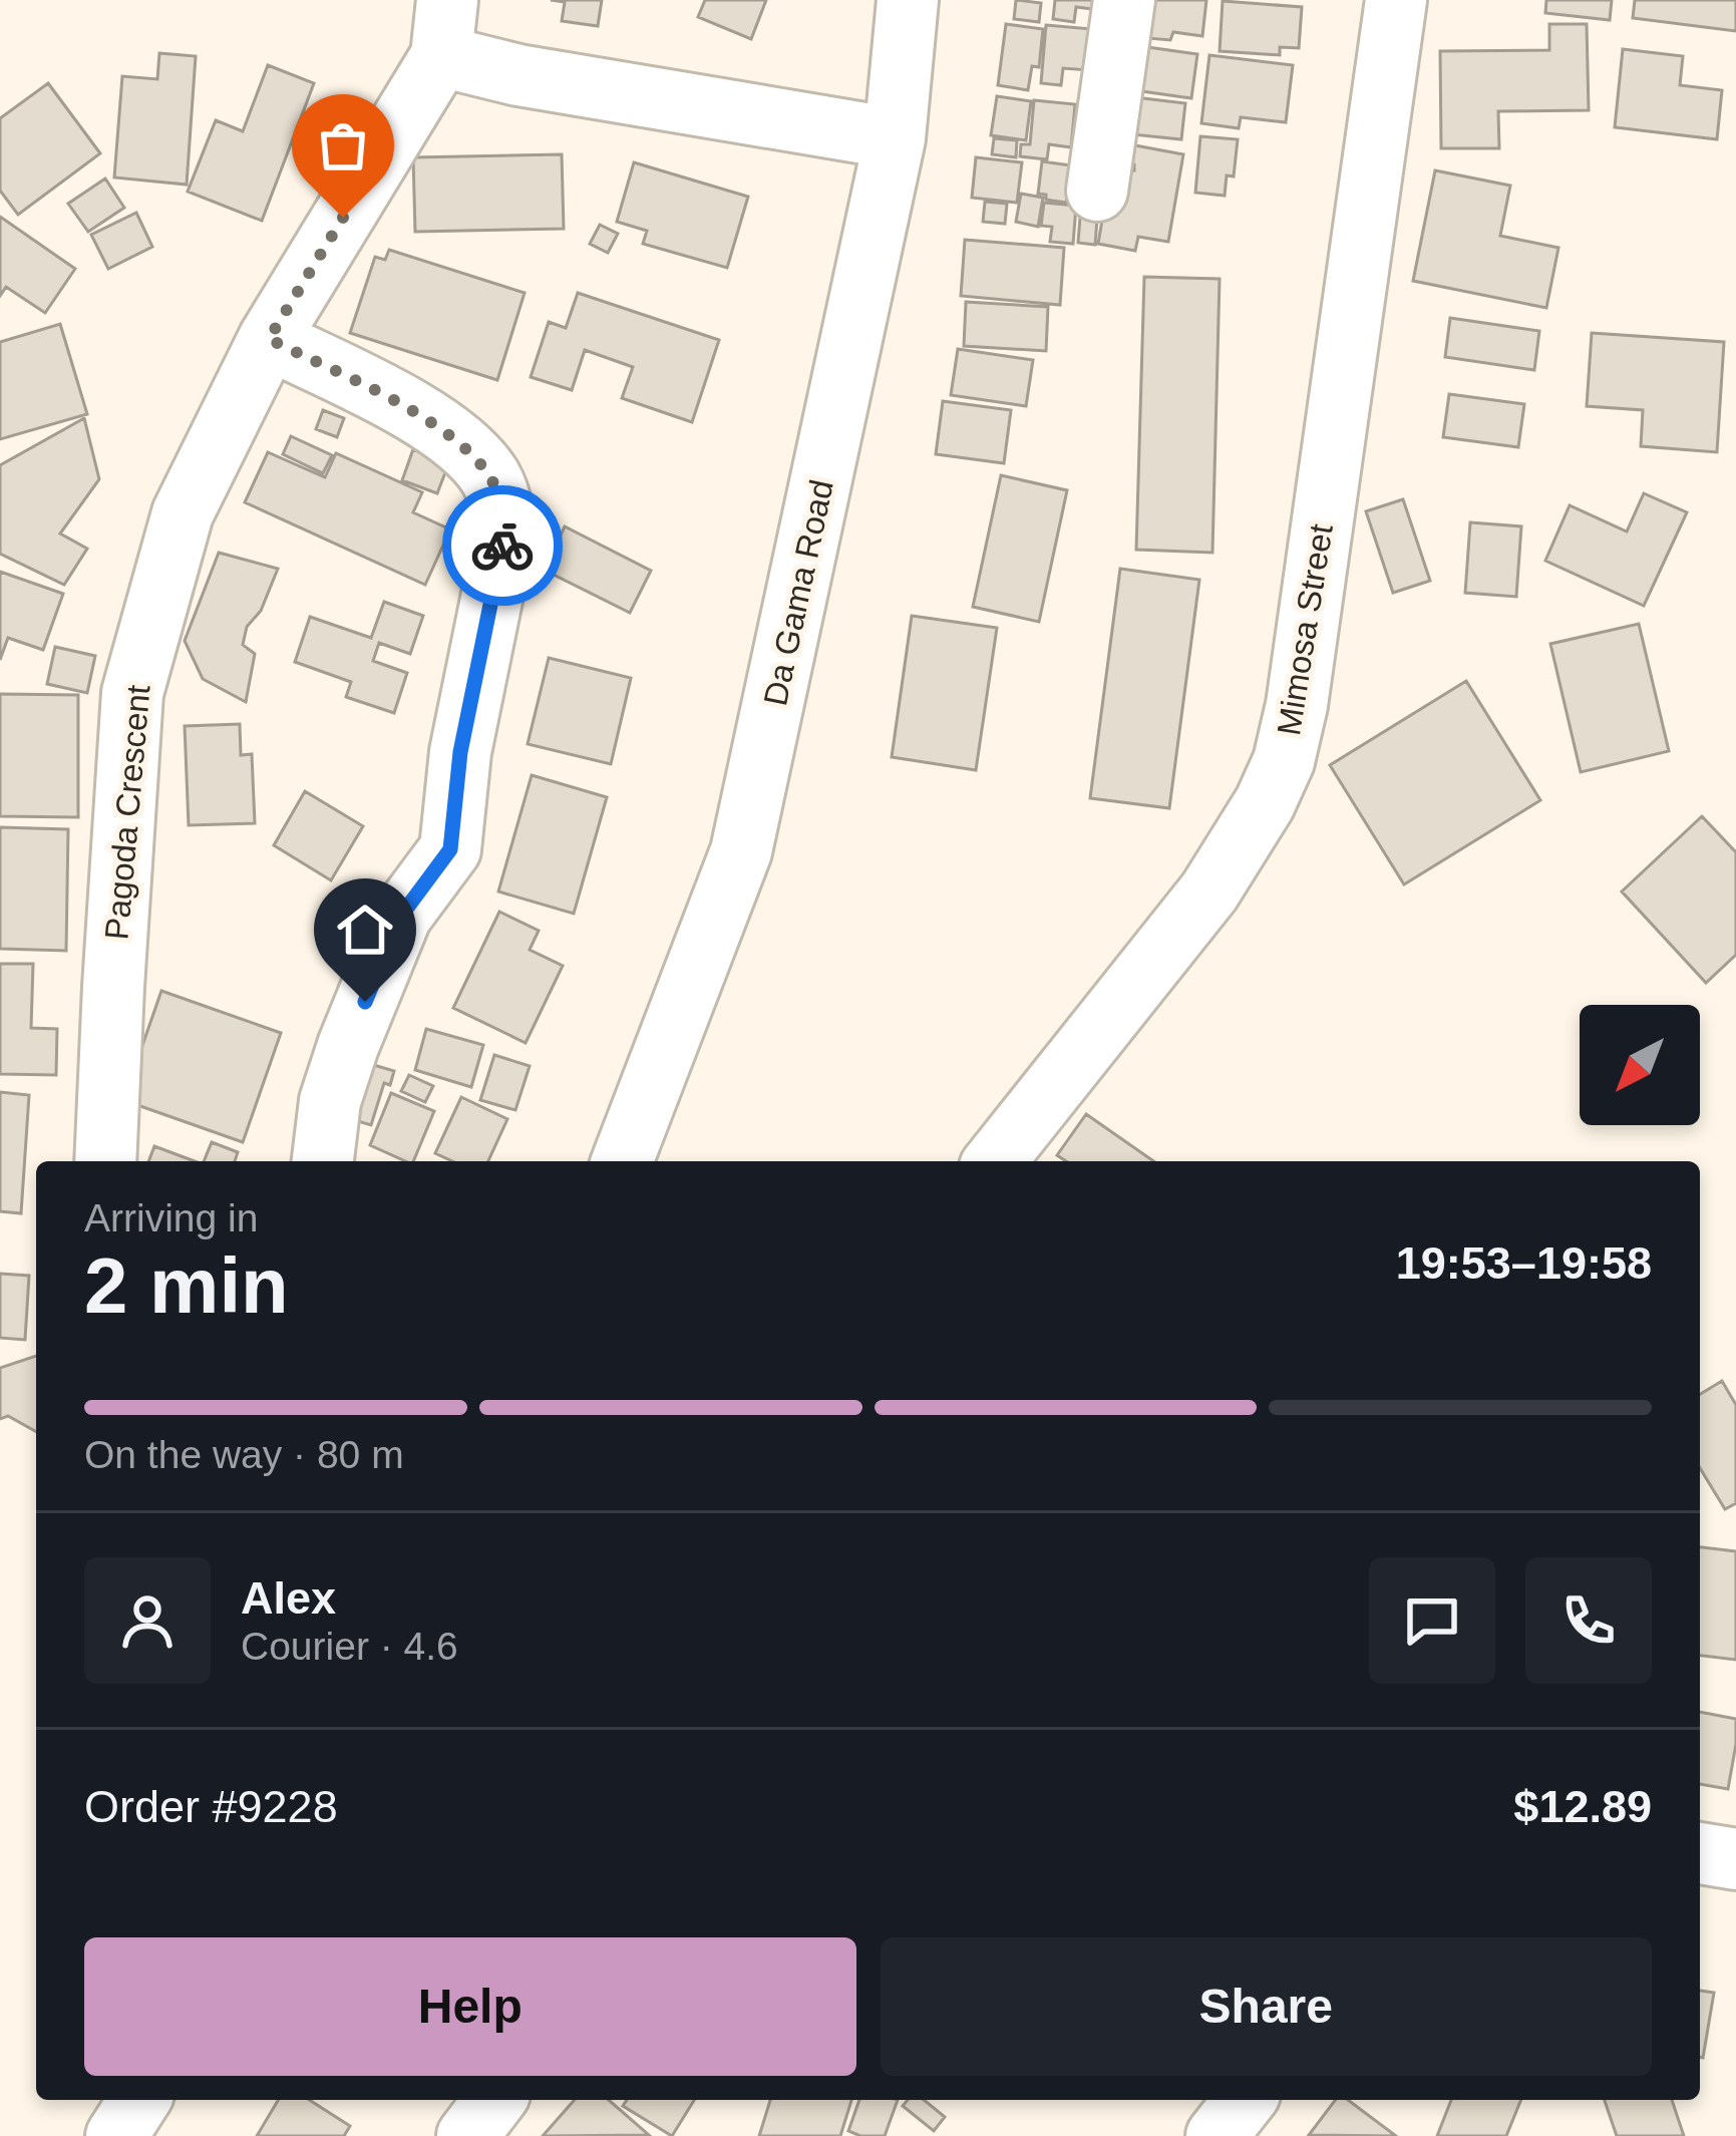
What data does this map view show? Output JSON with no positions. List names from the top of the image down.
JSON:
{
  "streets": {
    "street": ["Da Gama Road", "Mimosa Street", "Pagoda Crescent"]
  },
  "crossings": [
    ["Da Gama Road", "Pagoda Crescent"]
  ],
  "north": "bottom left",
  "page": {
    "heading": ["2 min", "Arriving in", "19:53–19:58"],
    "panel": [
      "Alex",
      "Courier · 4.6",
      "Order #9228",
      "$12.89"
    ],
    "bar": "On the way · 80 m",
    "buttons": ["Help", "Share"]
  }
}
